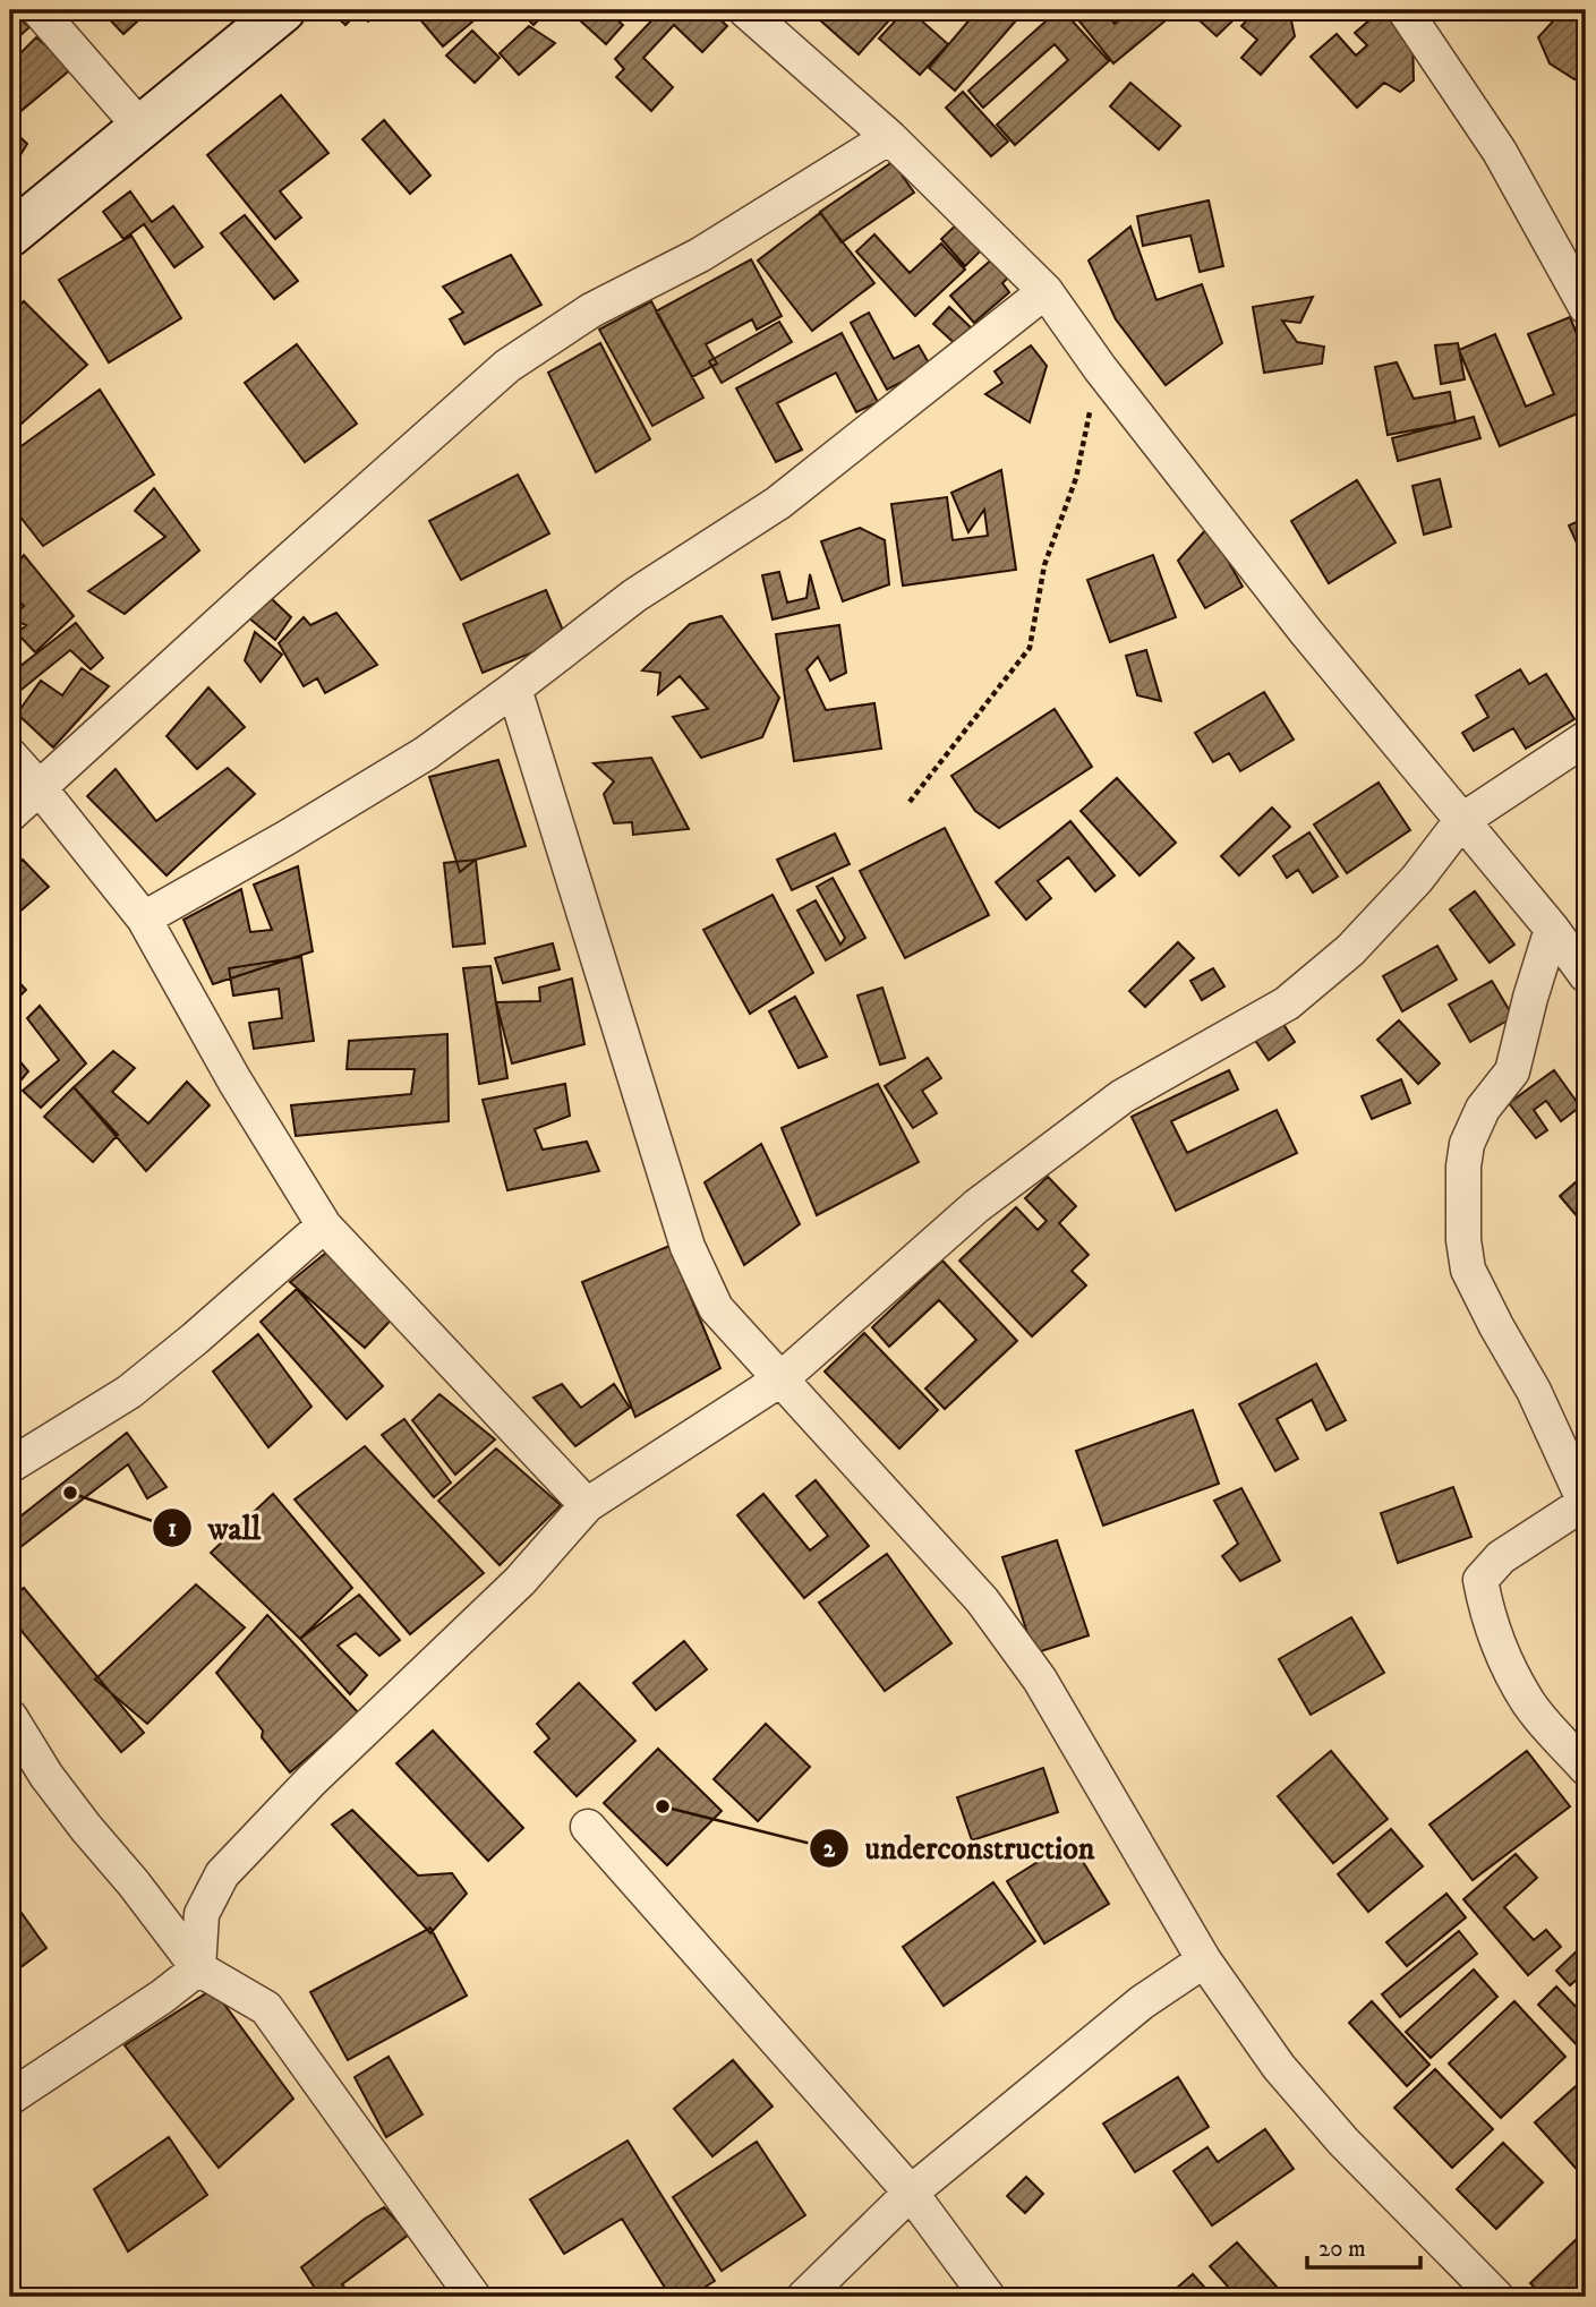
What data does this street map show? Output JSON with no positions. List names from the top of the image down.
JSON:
{
  "places": ["wall", "underconstruction"],
  "scale_bar": "20 m"
}
